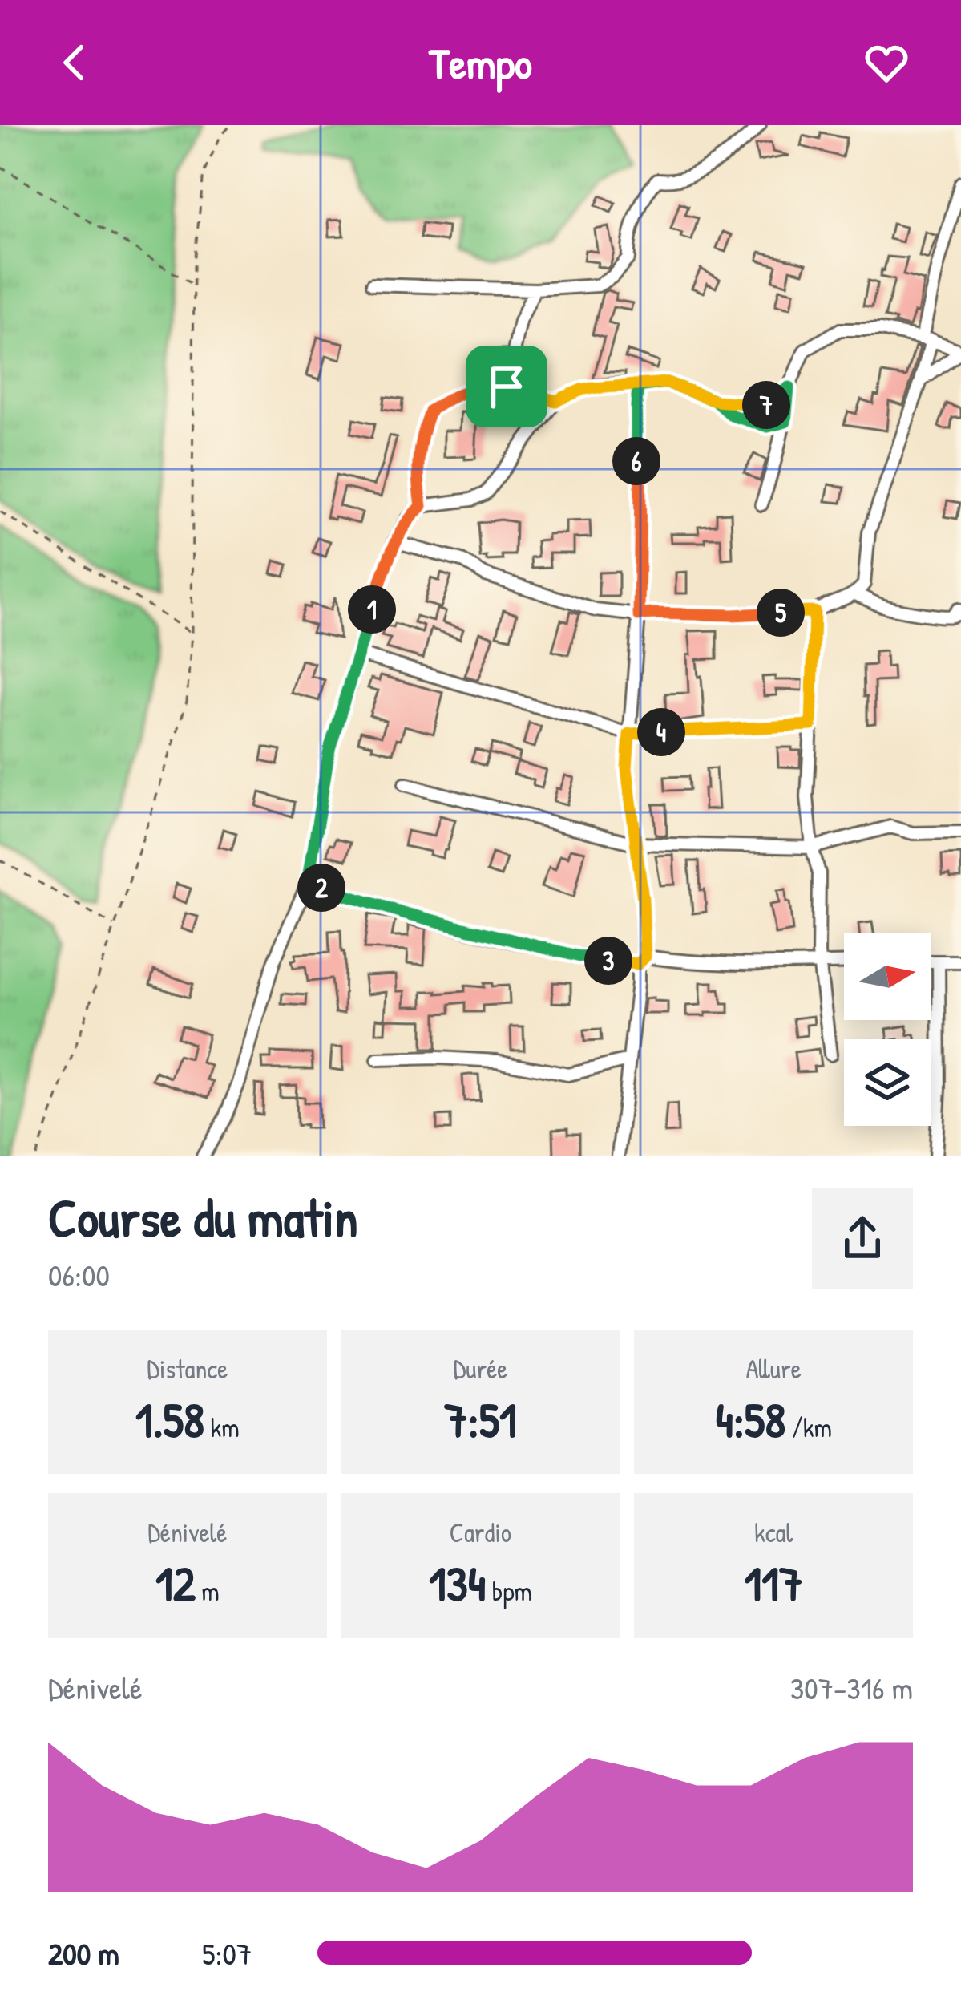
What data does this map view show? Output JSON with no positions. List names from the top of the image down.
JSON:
{
  "north": "right",
  "page": {
    "header": "Tempo",
    "pins": [
      "7",
      "6",
      "1",
      "5",
      "4",
      "2",
      "3"
    ],
    "heading": ["Course du matin", "06:00"],
    "stats": [
      ["Distance", "1.58 km"],
      ["Durée", "7:51"],
      ["Allure", "4:58 /km"],
      ["Dénivelé", "12 m"],
      ["Cardio", "134 bpm"],
      ["kcal", "117"]
    ],
    "chart": ["Dénivelé", "307–316 m"],
    "list": [
      {
        "name": "200 m",
        "note": "5:07"
      }
    ]
  }
}
